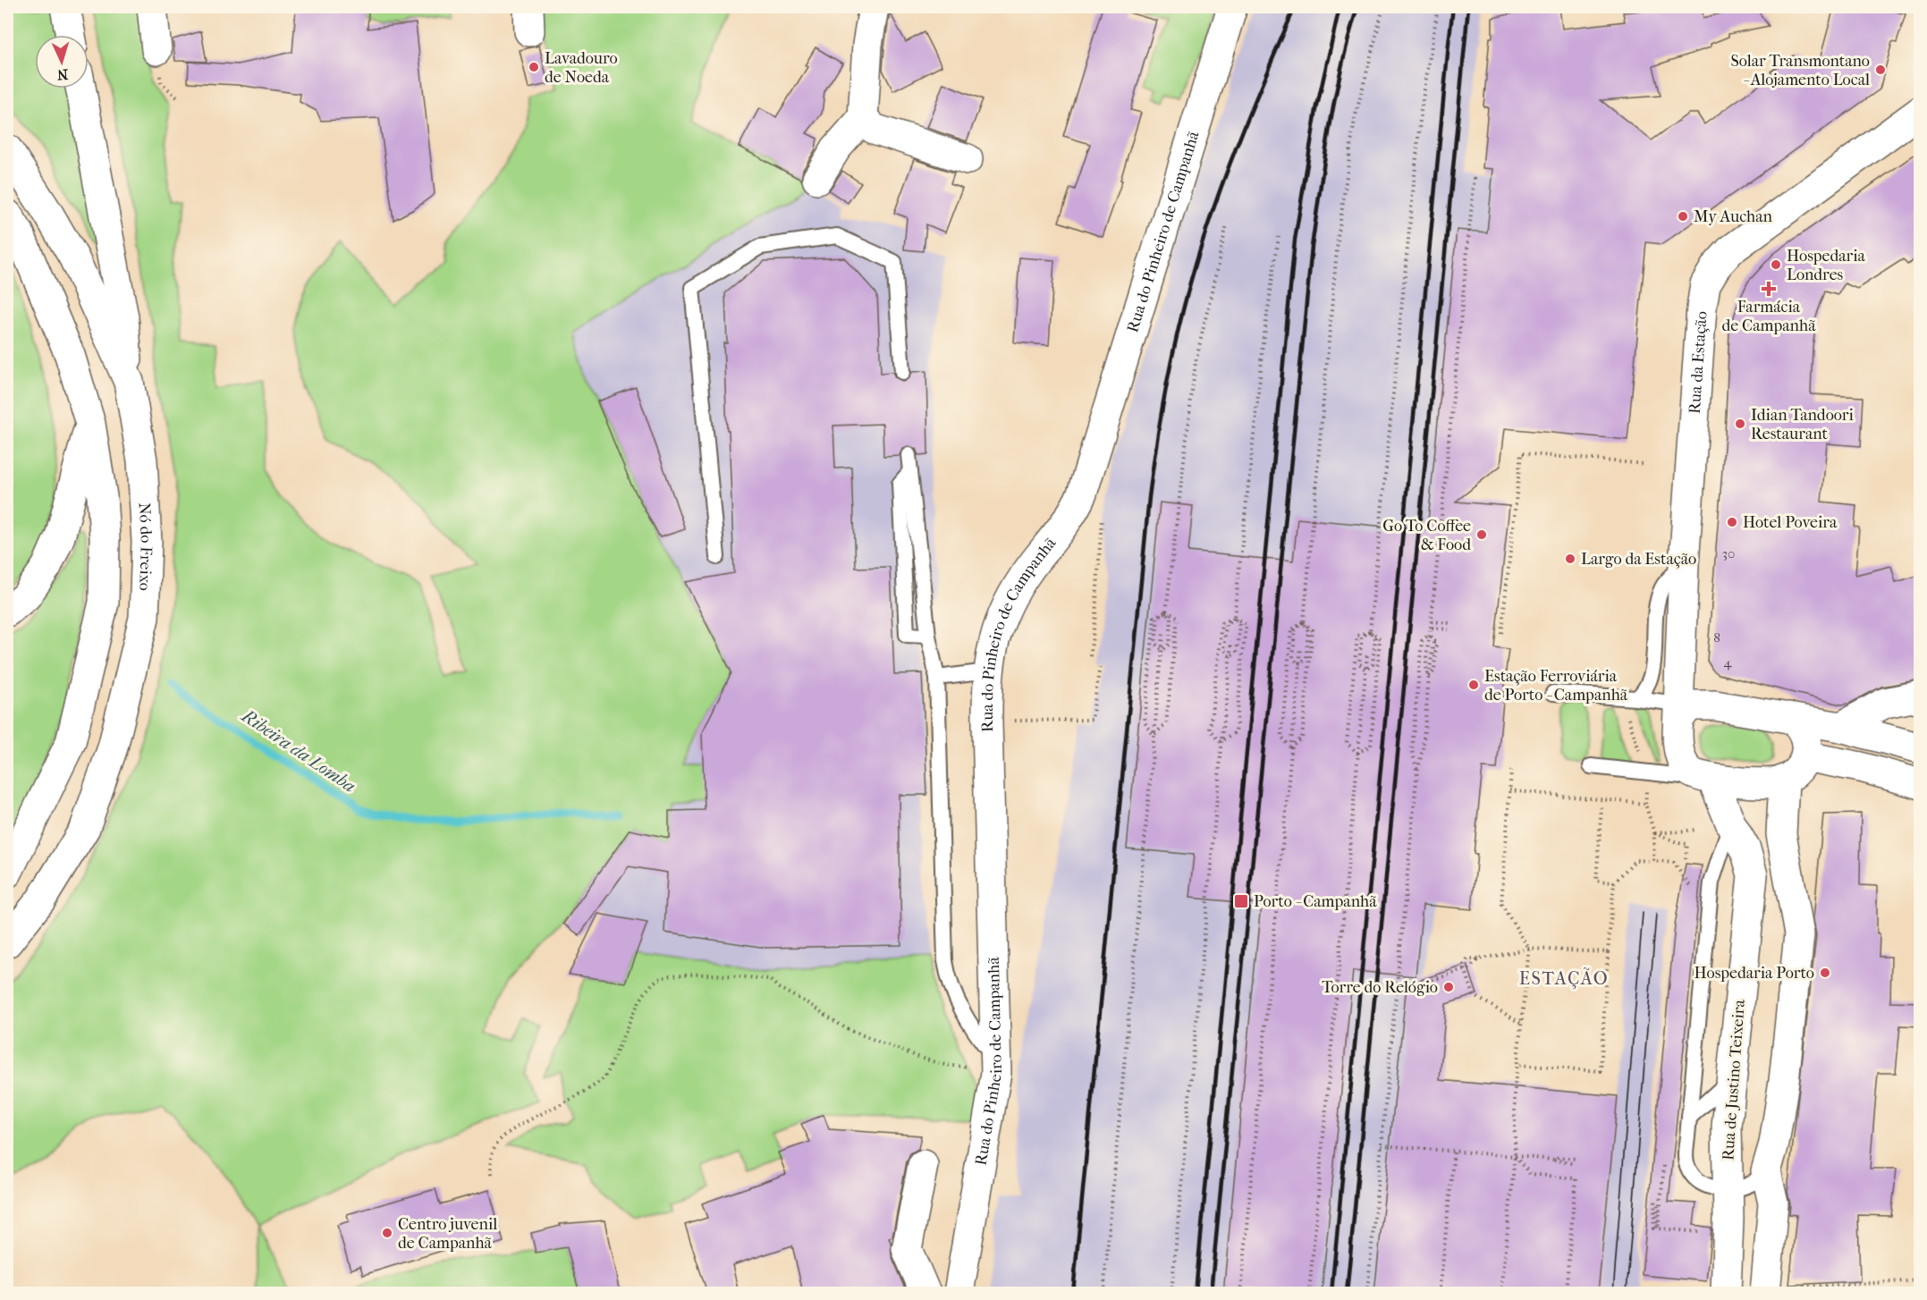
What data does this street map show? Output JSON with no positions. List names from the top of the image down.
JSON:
{
  "streets": {
    "main road": [
      "Rua do Pinheiro de Campanhã",
      "Rua da Estação",
      "Nó do Freixo",
      "Rua de Justino Teixeira"
    ]
  },
  "crossings": [
    ["Rua da Estação", "Rua de Justino Teixeira"]
  ],
  "districts": ["ESTAÇÃO"],
  "water": ["Ribeira da Lomba"],
  "places": {
    "other": [
      "Lavadouro de Noeda",
      "Solar Transmontano - Alojamento Local",
      "My Auchan",
      "Hospedaria Londres",
      "Idian Tandoori Restaurant",
      "Hotel Poveira",
      "Go To Coffee & Food",
      "Largo da Estação",
      "Estação Ferroviária de Porto - Campanhã",
      "Hospedaria Porto",
      "Torre do Relógio",
      "Centro juvenil de Campanhã"
    ],
    "health": ["Farmácia de Campanhã"],
    "transit": ["Porto - Campanhã"]
  },
  "house_numbers": ["30", "8", "4"],
  "north": "bottom"
}
